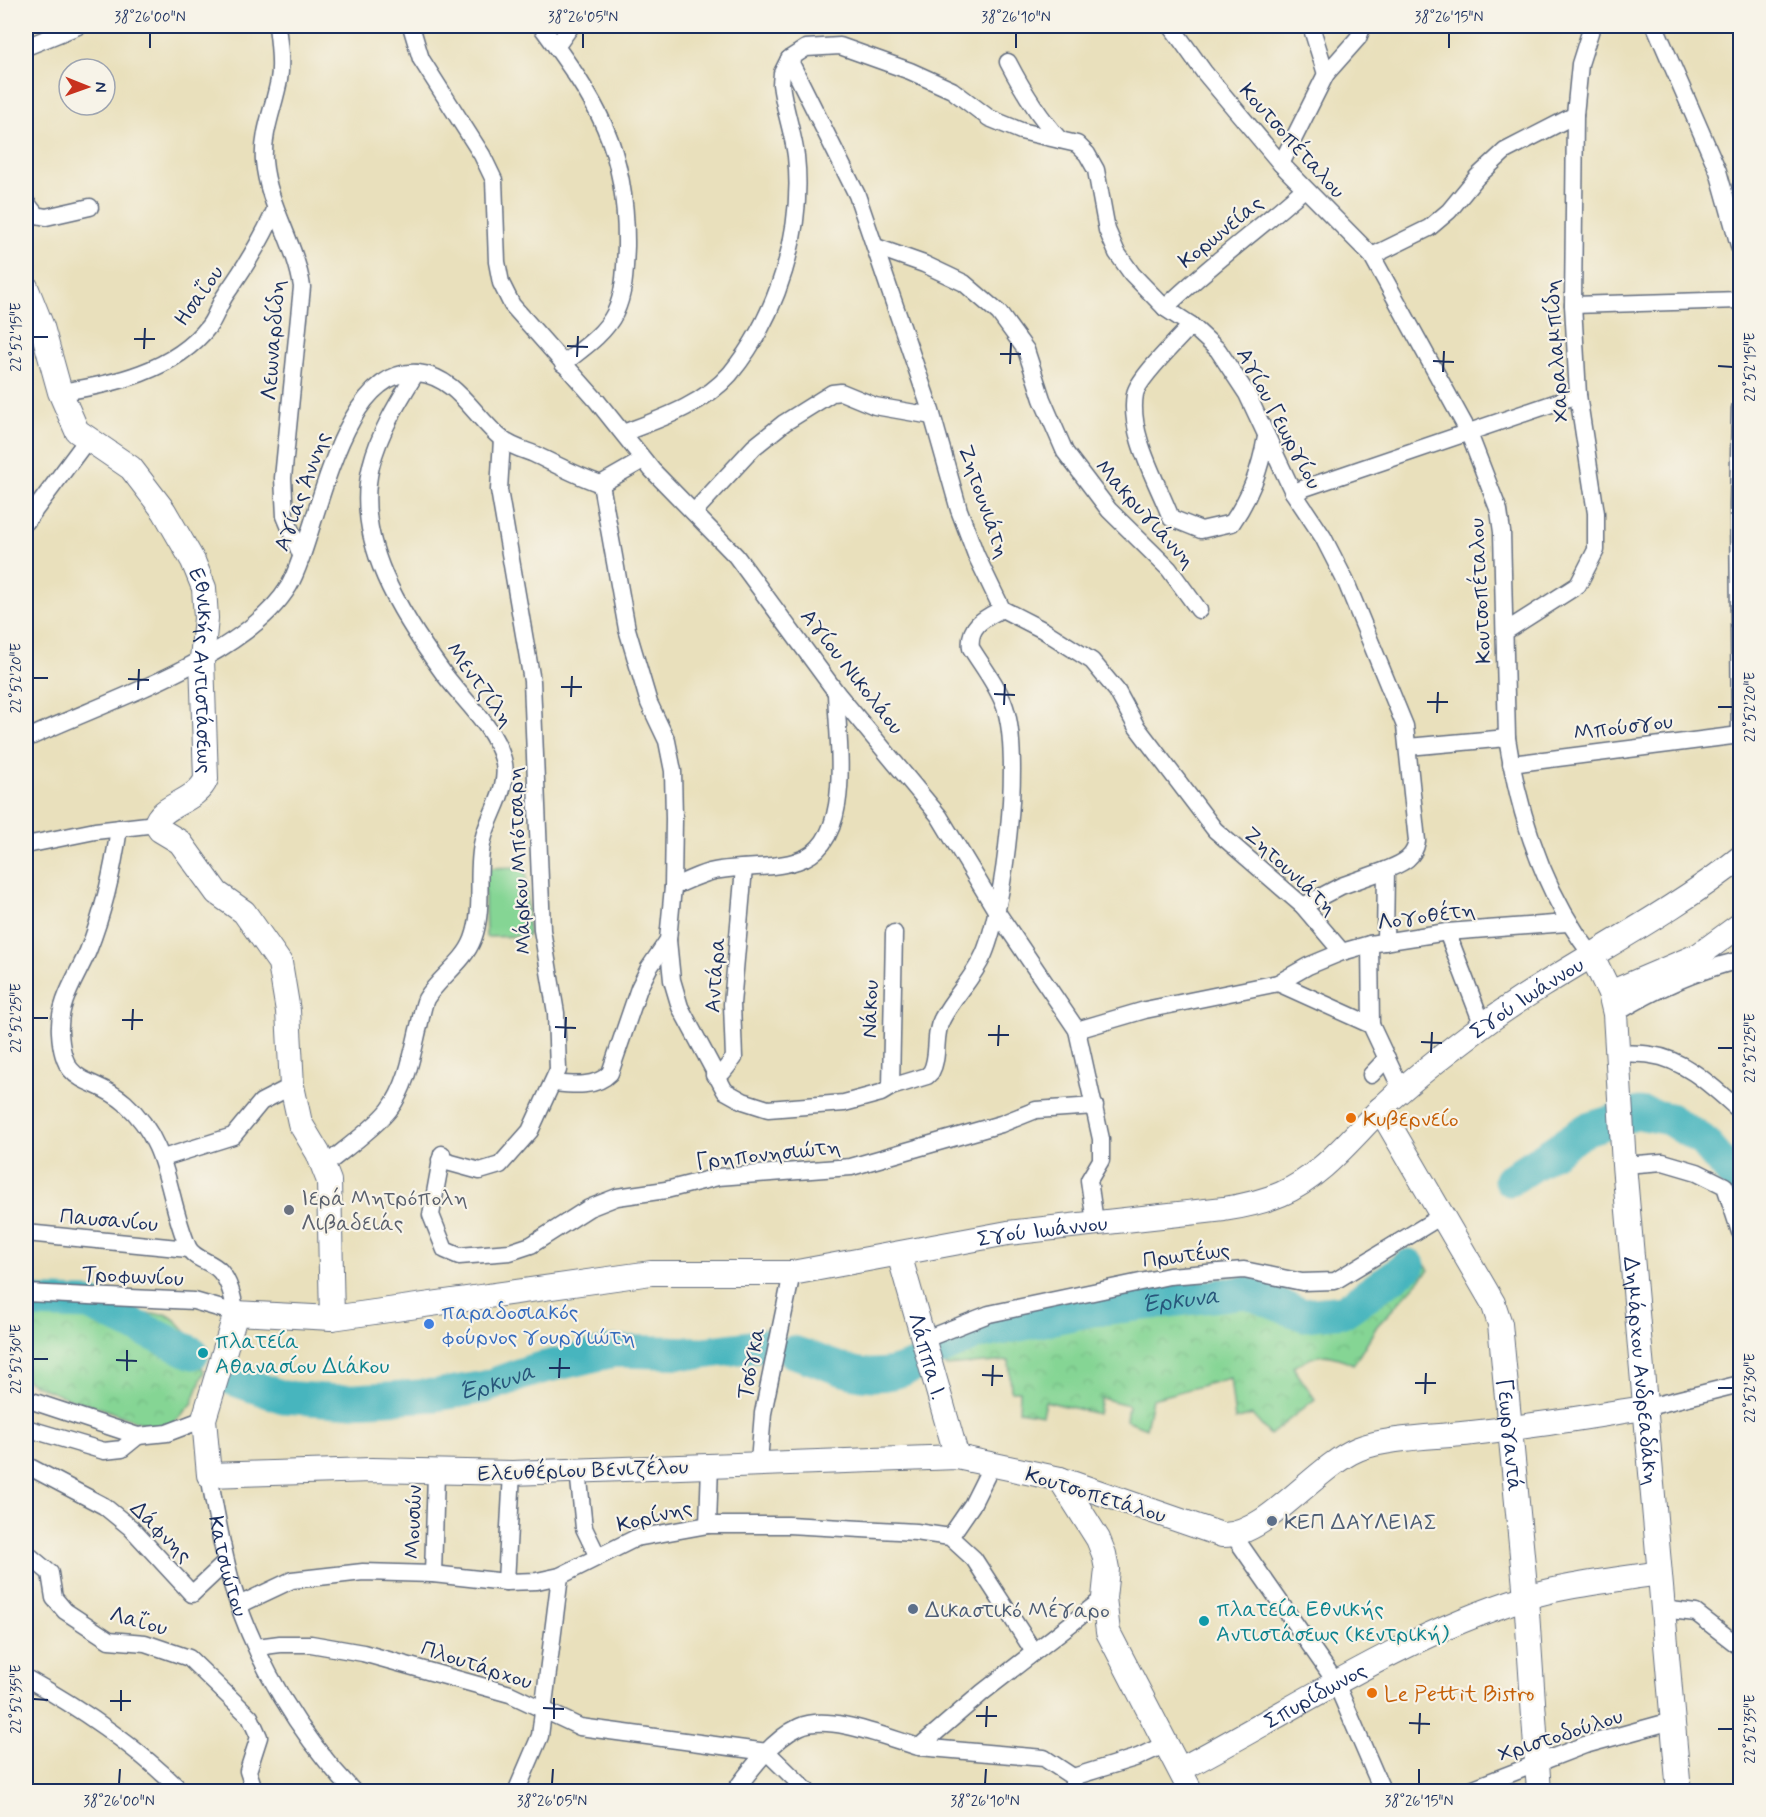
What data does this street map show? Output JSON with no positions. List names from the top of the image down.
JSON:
{
  "streets": {
    "main road": [
      "Εθνικής Αντιστάσεως",
      "Σγού Ιωάννου",
      "Λάππα Ι.",
      "Δημάρχου Ανδρεαδάκη",
      "Γεωργαντά",
      "Ελευθέριου Βενιζέλου",
      "Κουτσοπετάλου",
      "Κατσιώτου",
      "Σπυρίδωνος"
    ],
    "street": [
      "Κουτσοπέταλου",
      "Κορωνείας",
      "Ησαΐου",
      "Λεωναρδίδη",
      "Χαραλαμπίδη",
      "Αγίου Γεωργίου",
      "Αγίας Άννης",
      "Ζητουνιάτη",
      "Μακρυγιάννη",
      "Αγίου Νικολάου",
      "Μεντζίλη",
      "Μπούσγου",
      "Μάρκου Μπότσαρη",
      "Λογοθέτη",
      "Αντάρα",
      "Νάκου",
      "Γρηπονησιώτη",
      "Παυσανίου",
      "Πρωτέως",
      "Τροφωνίου",
      "Τσόγκα",
      "Κορίνης",
      "Μουσών",
      "Δάφνης",
      "Λαΐου",
      "Πλουτάρχου",
      "Χριστοδούλου"
    ]
  },
  "crossings": [
    ["Κουτσοπέταλου", "Κορωνείας"],
    ["Κουτσοπέταλου", "Χαραλαμπίδη"],
    ["Κουτσοπέταλου", "Μπούσγου"],
    ["Κουτσοπέταλου", "Λογοθέτη"],
    ["Κουτσοπέταλου", "Σγού Ιωάννου"],
    ["Κουτσοπέταλου", "Δημάρχου Ανδρεαδάκη"],
    ["Κορωνείας", "Αγίου Γεωργίου"],
    ["Ησαΐου", "Λεωναρδίδη"],
    ["Ησαΐου", "Εθνικής Αντιστάσεως"],
    ["Λεωναρδίδη", "Αγίας Άννης"],
    ["Αγίου Γεωργίου", "Ζητουνιάτη"],
    ["Αγίας Άννης", "Εθνικής Αντιστάσεως"],
    ["Αγίας Άννης", "Μεντζίλη"],
    ["Ζητουνιάτη", "Μακρυγιάννη"],
    ["Μάρκου Μπότσαρη", "Γρηπονησιώτη"],
    ["Σγού Ιωάννου", "Τροφωνίου"],
    ["Σγού Ιωάννου", "Λάππα Ι."],
    ["Σγού Ιωάννου", "Τσόγκα"],
    ["Σγού Ιωάννου", "Δημάρχου Ανδρεαδάκη"],
    ["Σγού Ιωάννου", "Γεωργαντά"],
    ["Σγού Ιωάννου", "Κατσιώτου"],
    ["Πρωτέως", "Λάππα Ι."],
    ["Πρωτέως", "Γεωργαντά"],
    ["Τροφωνίου", "Κατσιώτου"],
    ["Λάππα Ι.", "Ελευθέριου Βενιζέλου"],
    ["Λάππα Ι.", "Κουτσοπετάλου"],
    ["Τσόγκα", "Ελευθέριου Βενιζέλου"],
    ["Δημάρχου Ανδρεαδάκη", "Σπυρίδωνος"],
    ["Δημάρχου Ανδρεαδάκη", "Χριστοδούλου"],
    ["Γεωργαντά", "Σπυρίδωνος"],
    ["Γεωργαντά", "Χριστοδούλου"],
    ["Ελευθέριου Βενιζέλου", "Κουτσοπετάλου"],
    ["Ελευθέριου Βενιζέλου", "Μουσών"],
    ["Ελευθέριου Βενιζέλου", "Κατσιώτου"],
    ["Κορίνης", "Μουσών"],
    ["Κορίνης", "Κατσιώτου"],
    ["Δάφνης", "Κατσιώτου"],
    ["Κατσιώτου", "Πλουτάρχου"]
  ],
  "water": ["Έρκυνα"],
  "places": [
    "Κυβερνείο",
    "Ιερά Μητρόπολη Λιβαδειάς",
    "παραδοσιακός φούρνος γουργιώτη",
    "πλατεία Αθανασίου Διάκου",
    "ΚΕΠ ΔΑΥΛΕΙΑΣ",
    "Δικαστικό Μέγαρο",
    "πλατεία Εθνικής Αντιστάσεως (κεντρική)",
    "Le Pettit Bistro"
  ],
  "north": "right",
  "coordinates": [
    "38°26'00\"N",
    "38°26'05\"N",
    "38°26'10\"N",
    "38°26'15\"N",
    "22°52'15\"E",
    "22°52'20\"E",
    "22°52'25\"E",
    "22°52'30\"E",
    "22°52'35\"E"
  ]
}
